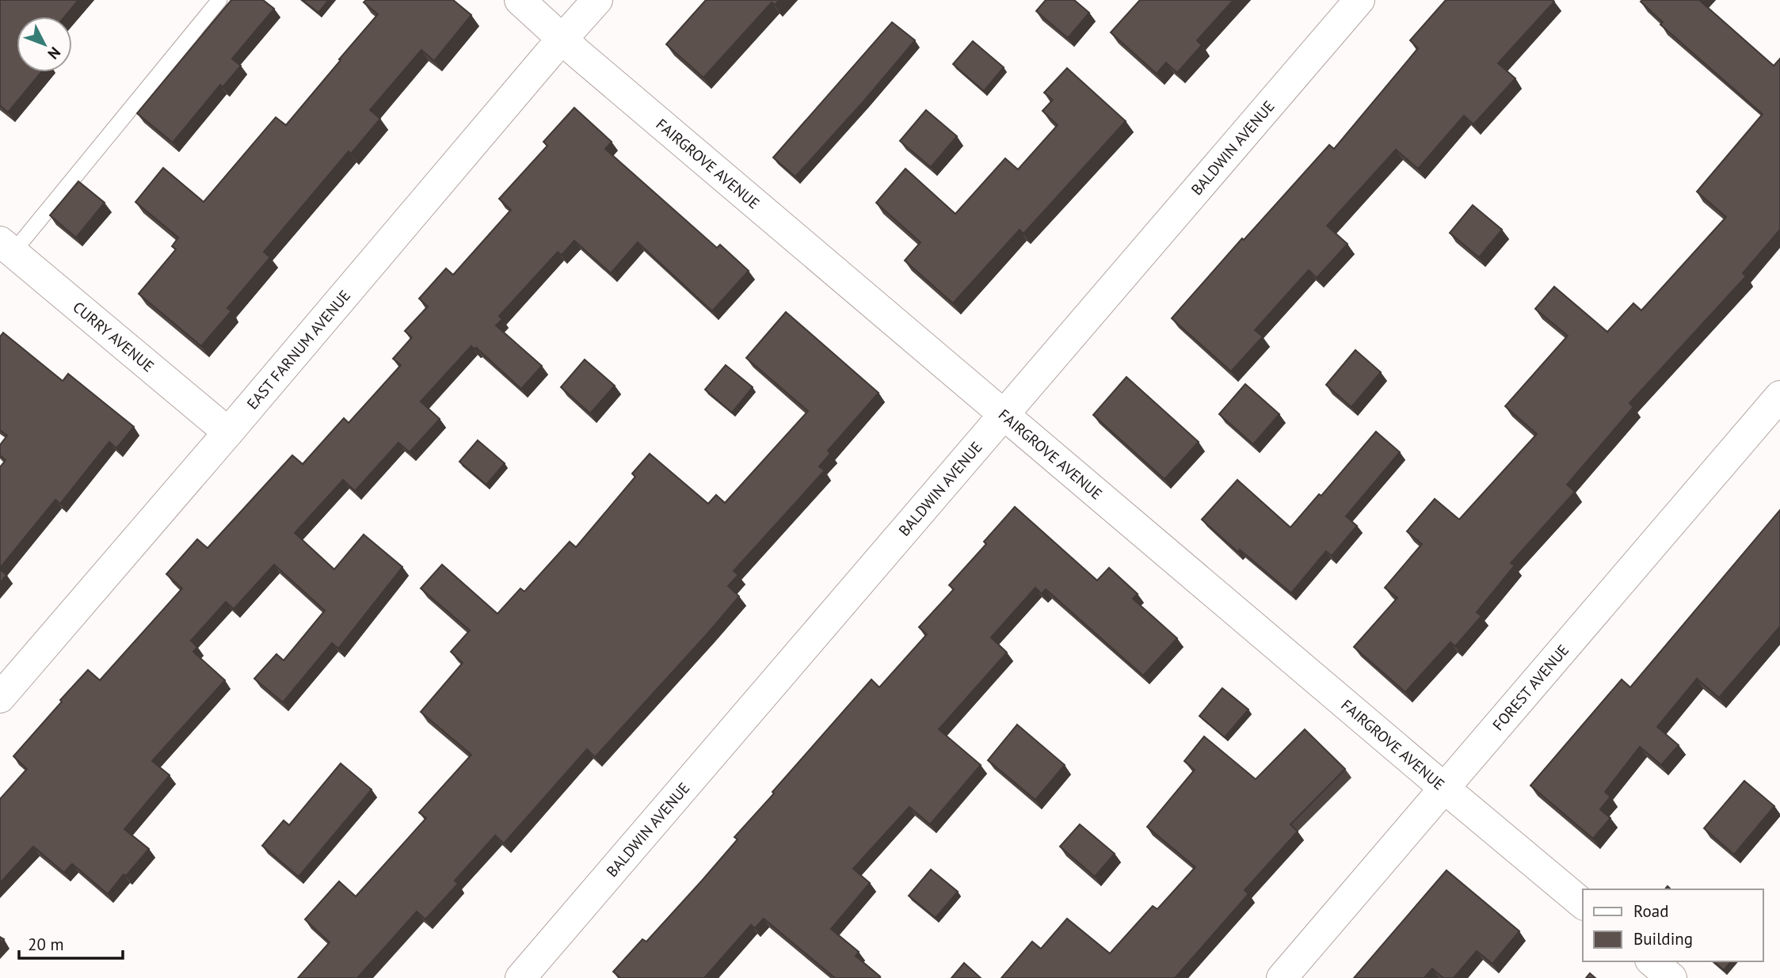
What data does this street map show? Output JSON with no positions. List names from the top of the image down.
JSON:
{
  "streets": {
    "street": [
      "BALDWIN AVENUE",
      "FAIRGROVE AVENUE",
      "CURRY AVENUE",
      "EAST FARNUM AVENUE",
      "FOREST AVENUE"
    ]
  },
  "crossings": [
    ["BALDWIN AVENUE", "FAIRGROVE AVENUE"],
    ["FAIRGROVE AVENUE", "EAST FARNUM AVENUE"],
    ["FAIRGROVE AVENUE", "FOREST AVENUE"],
    ["CURRY AVENUE", "EAST FARNUM AVENUE"]
  ],
  "legend": ["Road", "Building"],
  "scale_bar": "20 m",
  "north": "bottom right"
}
